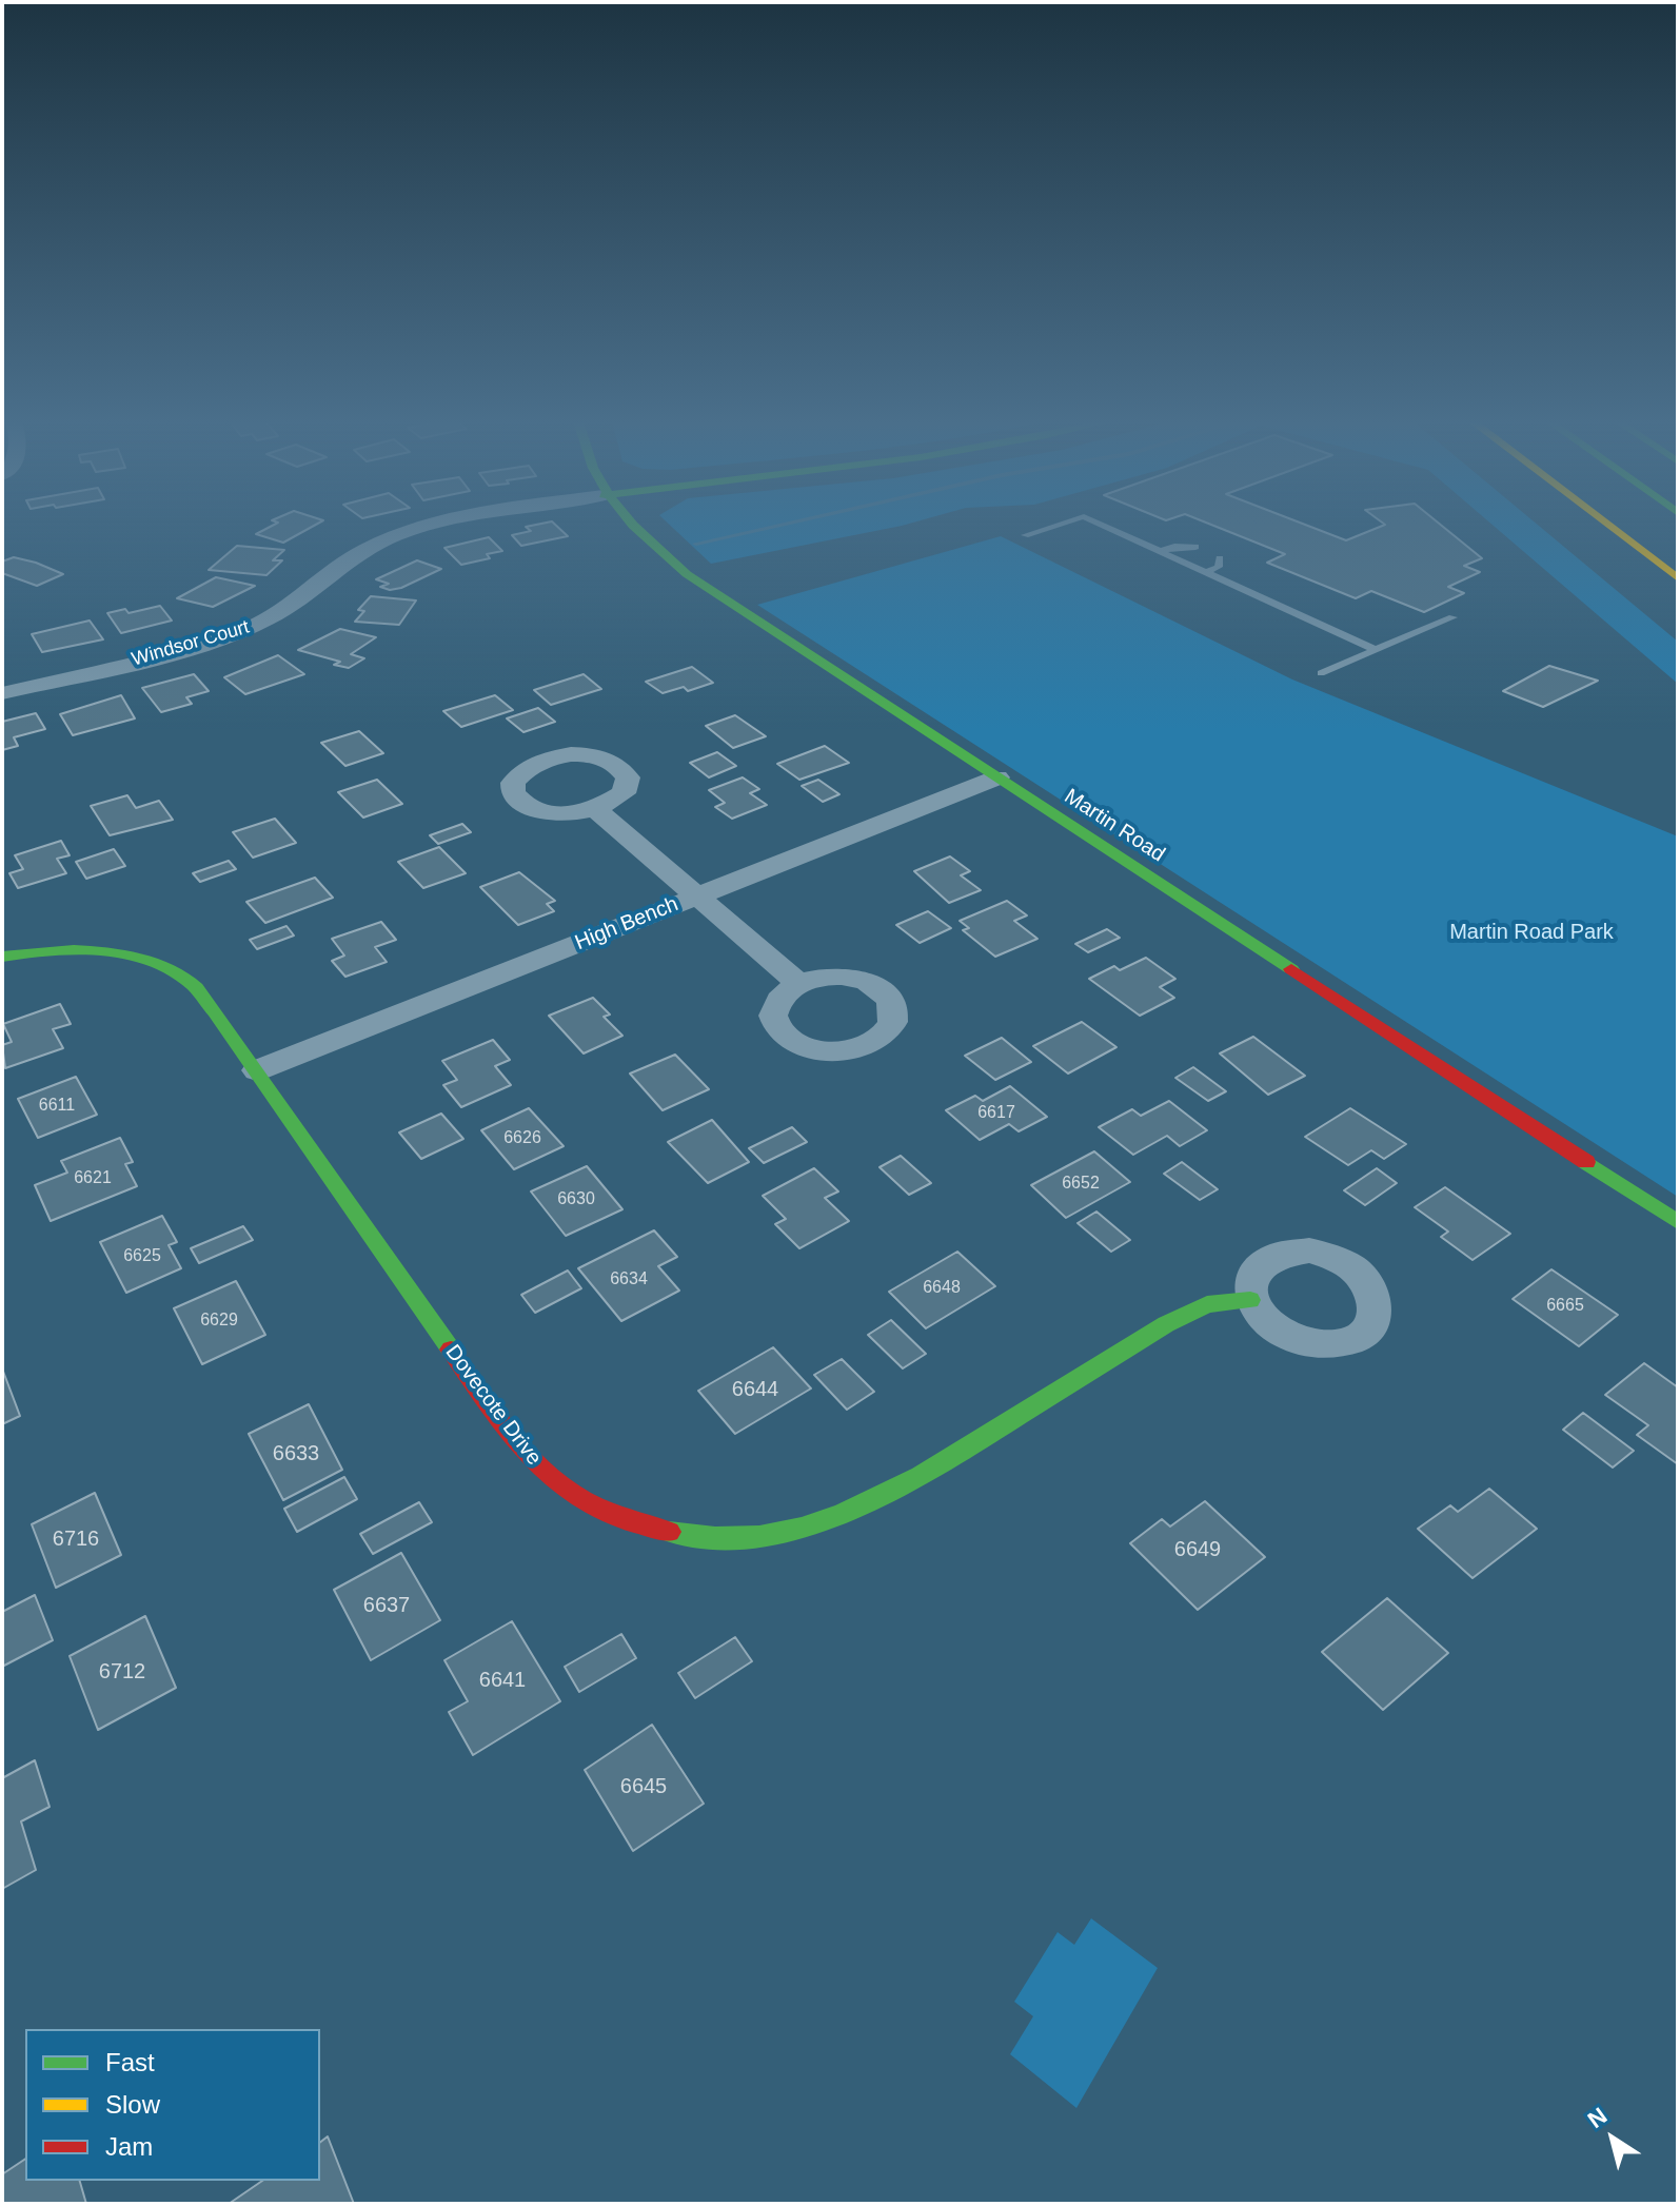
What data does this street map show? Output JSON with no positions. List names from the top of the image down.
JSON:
{
  "streets": {
    "main road": ["Martin Road", "Dovecote Drive"],
    "street": ["Windsor Court", "High Bench"]
  },
  "crossings": [
    ["Martin Road", "High Bench"],
    ["High Bench", "Dovecote Drive"]
  ],
  "parks": ["Martin Road Park"],
  "house_numbers": [
    "6611",
    "6617",
    "6626",
    "6621",
    "6652",
    "6630",
    "6625",
    "6634",
    "6648",
    "6665",
    "6629",
    "6644",
    "6633",
    "6716",
    "6649",
    "6637",
    "6712",
    "6641",
    "6645"
  ],
  "legend": ["Fast", "Slow", "Jam"],
  "north": "top left"
}
